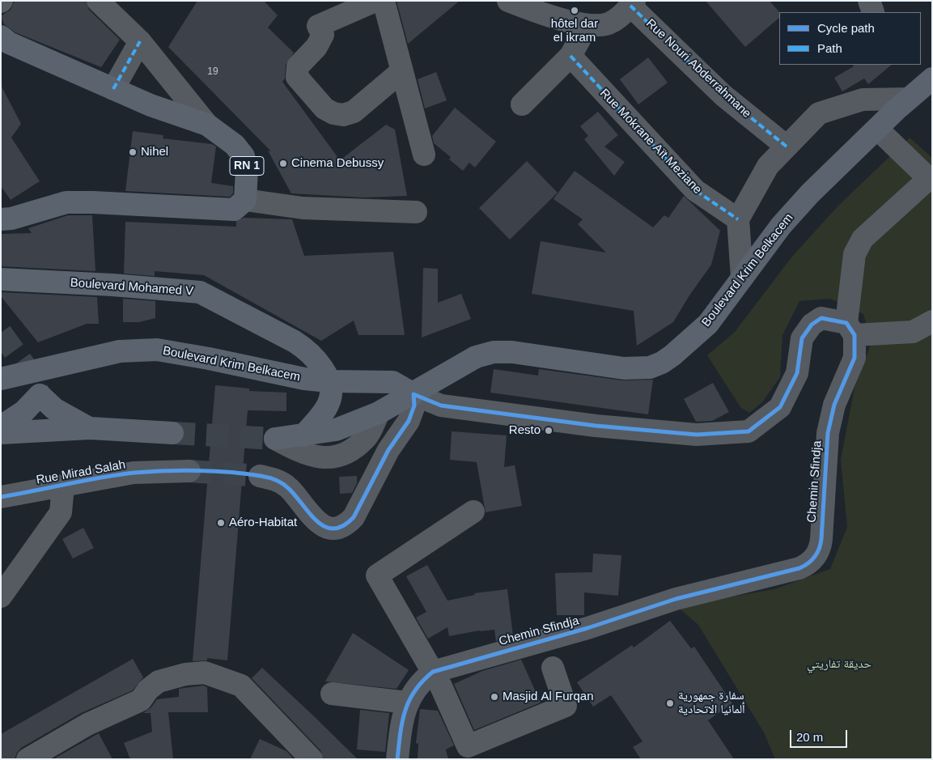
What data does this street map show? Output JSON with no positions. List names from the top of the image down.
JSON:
{
  "streets": {
    "main road": ["RN 1", "Boulevard Krim Belkacem", "Boulevard Mohamed V"],
    "street": [
      "Rue Nouri Abderrahmane",
      "Rue Mokrane Aït Meziane",
      "Rue Mirad Salah",
      "Chemin Sfindja"
    ]
  },
  "crossings": [
    ["Boulevard Krim Belkacem", "Boulevard Mohamed V"],
    ["Boulevard Krim Belkacem", "Chemin Sfindja"]
  ],
  "parks": ["حديقة تفاريتي"],
  "places": [
    "hôtel dar el ikram",
    "Nihel",
    "Cinema Debussy",
    "Resto",
    "Aéro-Habitat",
    "Masjid Al Furqan",
    "سفارة جمهورية ألمانيا الاتحادية"
  ],
  "house_numbers": ["19"],
  "legend": ["Cycle path", "Path"],
  "scale_bar": "20 m"
}
